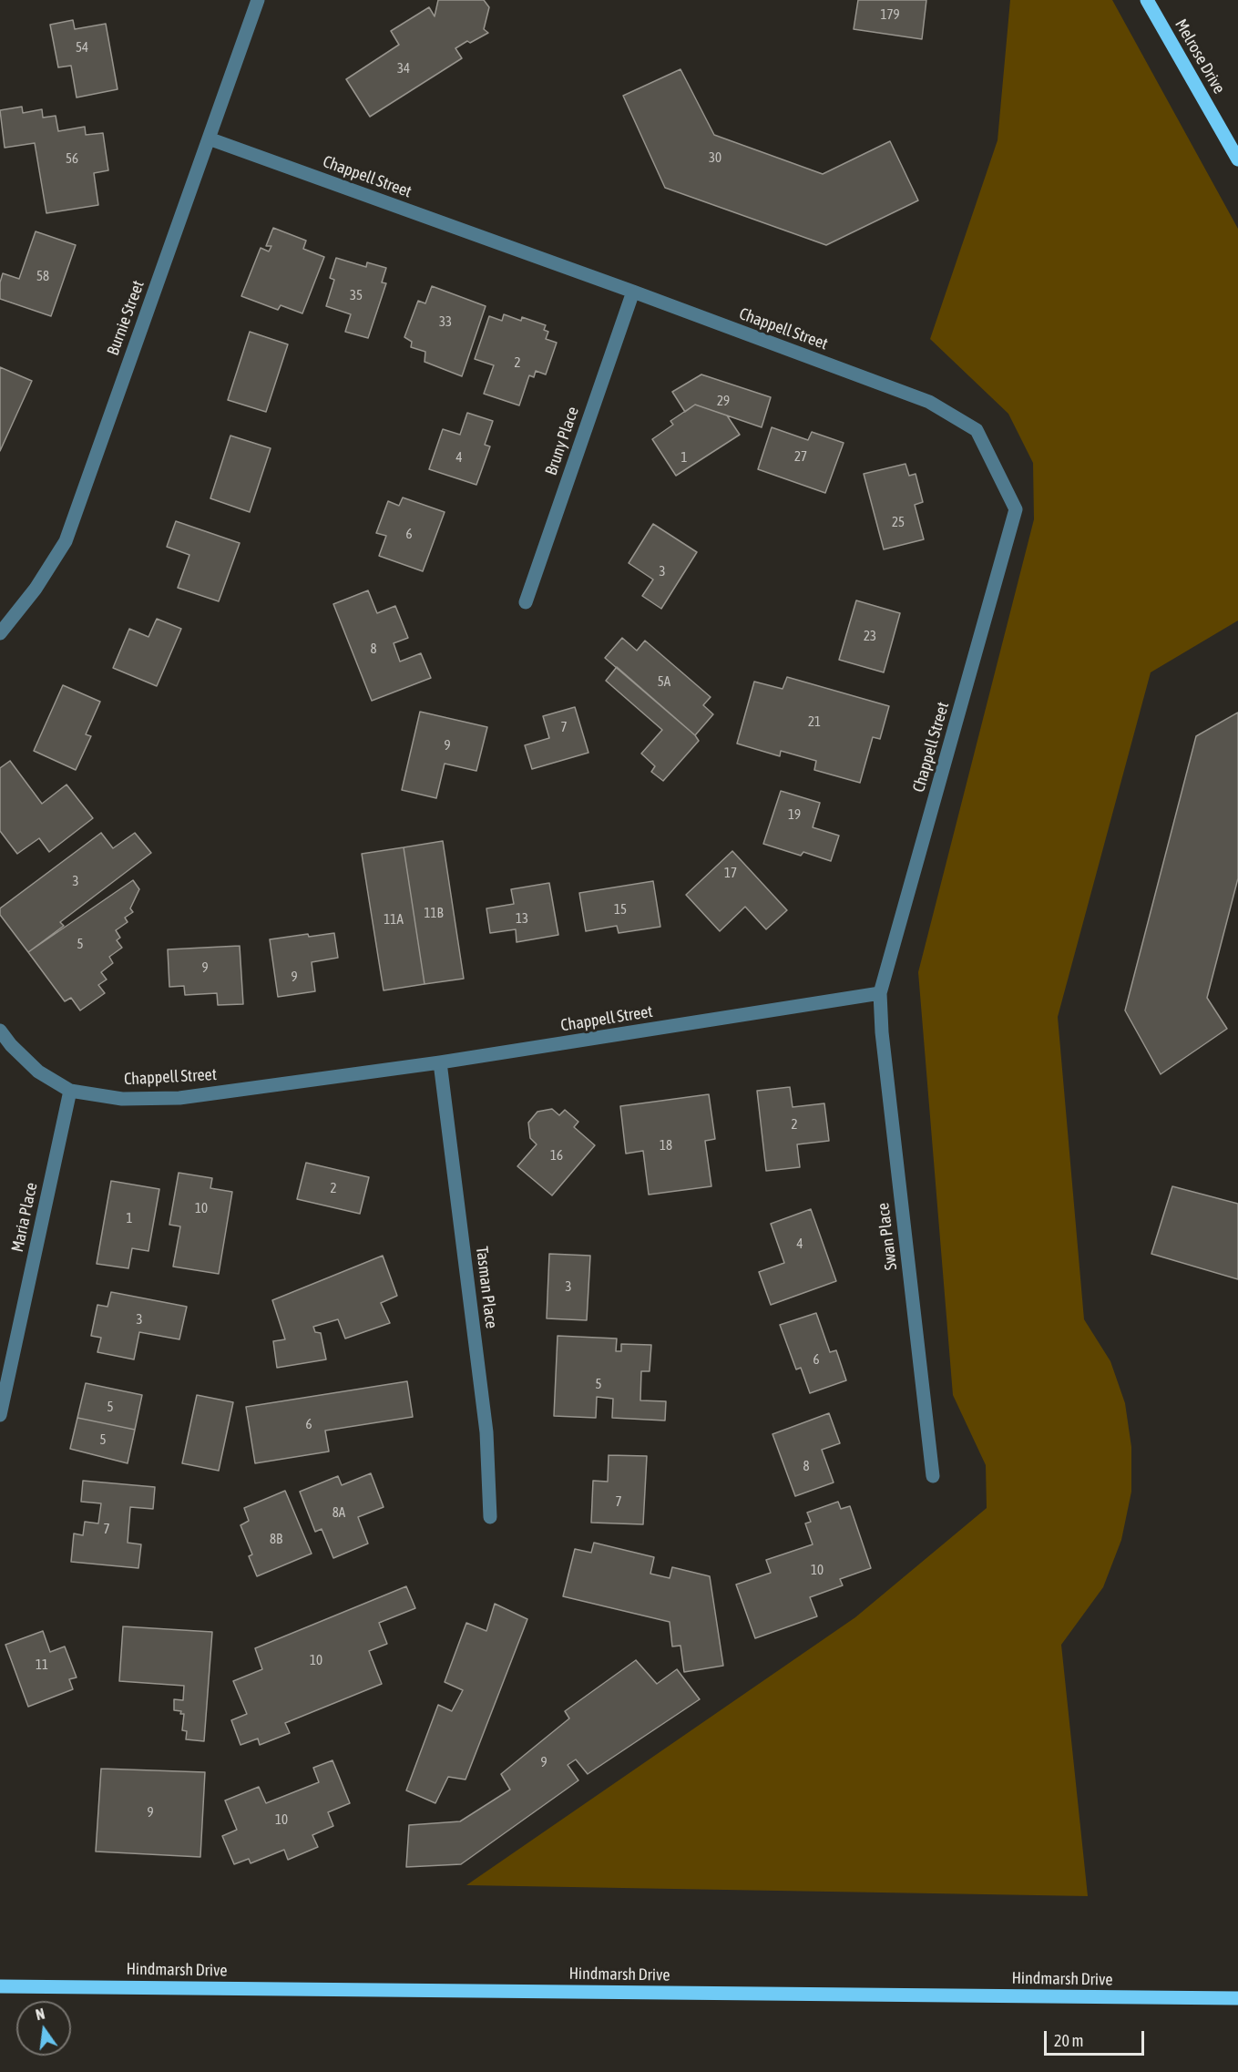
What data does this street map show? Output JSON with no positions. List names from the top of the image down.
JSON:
{
  "streets": {
    "main road": ["Melrose Drive", "Hindmarsh Drive"],
    "street": [
      "Chappell Street",
      "Burnie Street",
      "Bruny Place",
      "Maria Place",
      "Swan Place",
      "Tasman Place"
    ]
  },
  "crossings": [
    ["Chappell Street", "Burnie Street"],
    ["Chappell Street", "Bruny Place"],
    ["Chappell Street", "Maria Place"],
    ["Chappell Street", "Swan Place"],
    ["Chappell Street", "Tasman Place"]
  ],
  "house_numbers": [
    "179",
    "54",
    "34",
    "30",
    "56",
    "58",
    "35",
    "33",
    "2",
    "29",
    "27",
    "4",
    "1",
    "25",
    "6",
    "3",
    "23",
    "8",
    "5A",
    "21",
    "7",
    "9",
    "19",
    "17",
    "3",
    "15",
    "11B",
    "13",
    "11A",
    "5",
    "9",
    "9",
    "2",
    "18",
    "16",
    "2",
    "10",
    "1",
    "4",
    "3",
    "3",
    "6",
    "5",
    "5",
    "6",
    "5",
    "8",
    "7",
    "8A",
    "7",
    "8B",
    "10",
    "10",
    "11",
    "9",
    "9",
    "10"
  ],
  "scale_bar": "20 m",
  "north": "top"
}
